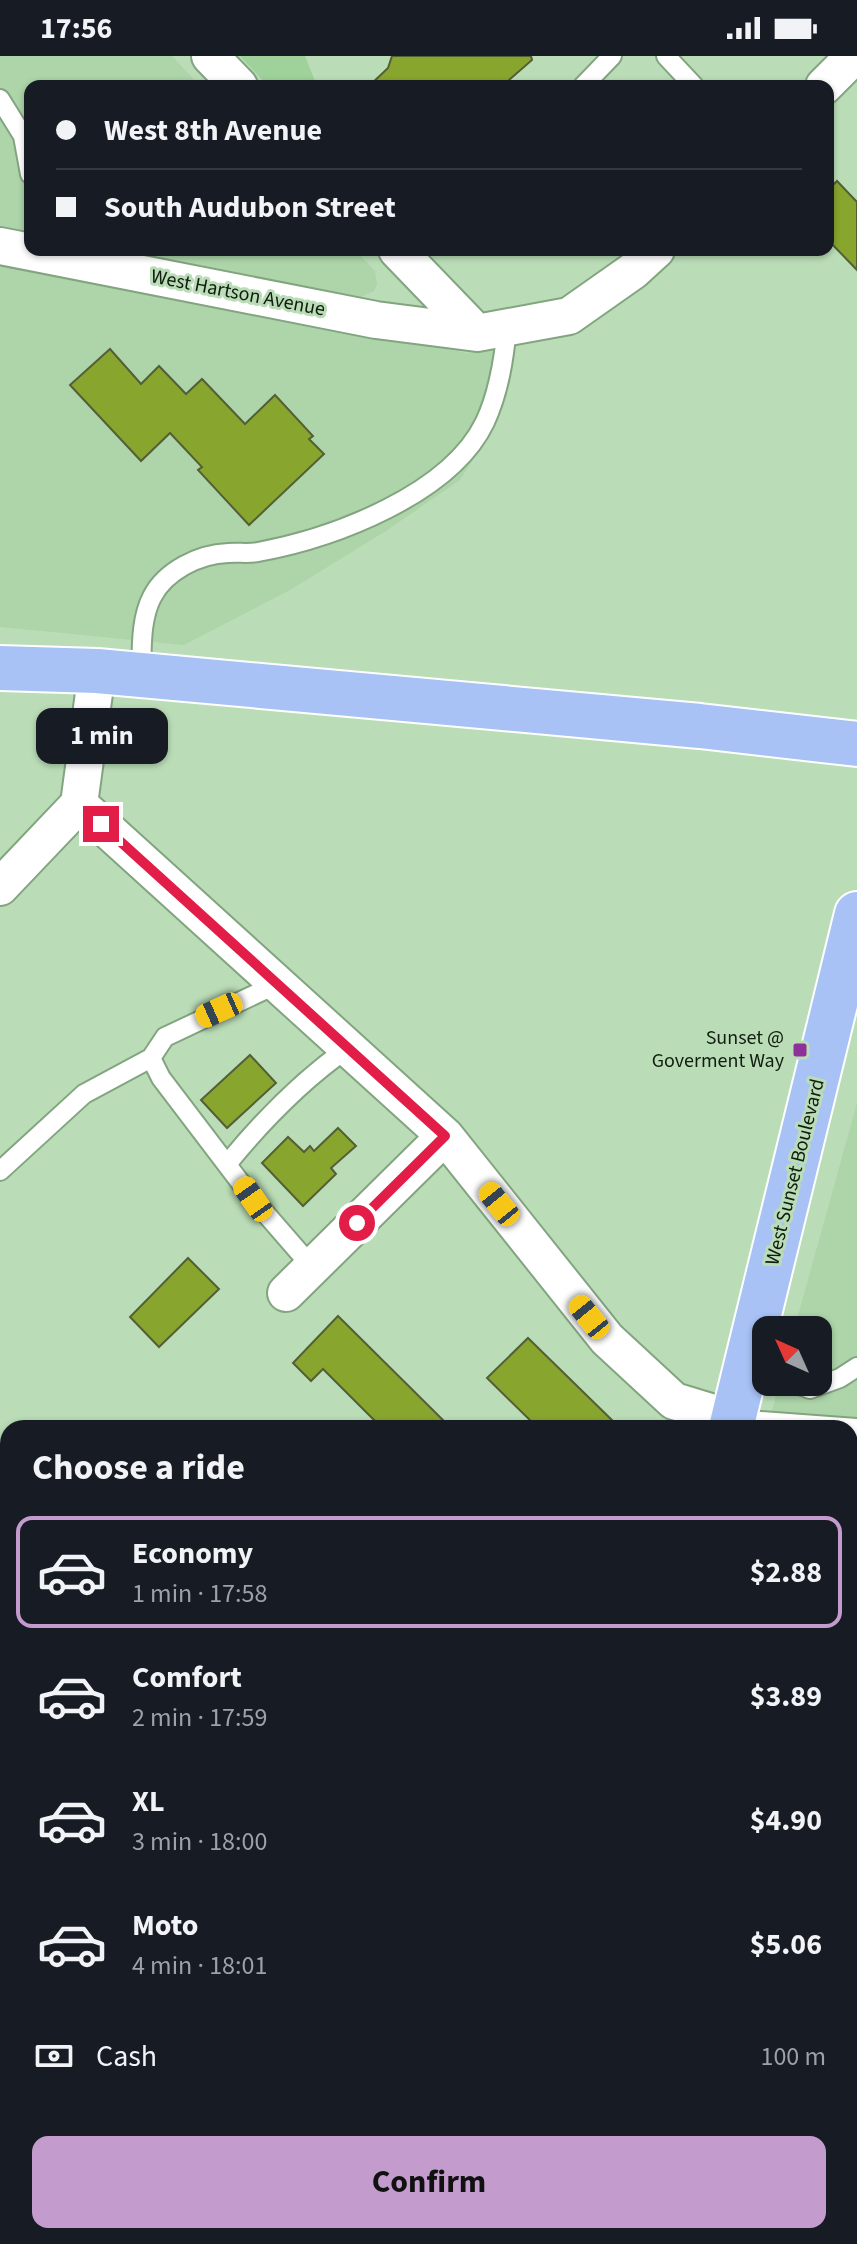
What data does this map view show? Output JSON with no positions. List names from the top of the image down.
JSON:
{
  "streets": {
    "main road": ["West Sunset Boulevard"],
    "street": ["West Hartson Avenue"]
  },
  "places": {
    "transit": ["Sunset @ Goverment Way"]
  },
  "north": "top left",
  "page": {
    "status": "17:56",
    "banner": ["West 8th Avenue", "South Audubon Street"],
    "bubble": "1 min",
    "heading": "Choose a ride",
    "list": [
      {
        "name": "Economy",
        "note": "1 min · 17:58",
        "value": "$2.88"
      },
      {
        "name": "Comfort",
        "note": "2 min · 17:59",
        "value": "$3.89"
      },
      {
        "name": "XL",
        "note": "3 min · 18:00",
        "value": "$4.90"
      },
      {
        "name": "Moto",
        "note": "4 min · 18:01",
        "value": "$5.06"
      }
    ],
    "pay": ["Cash", "100 m"],
    "buttons": "Confirm"
  }
}
